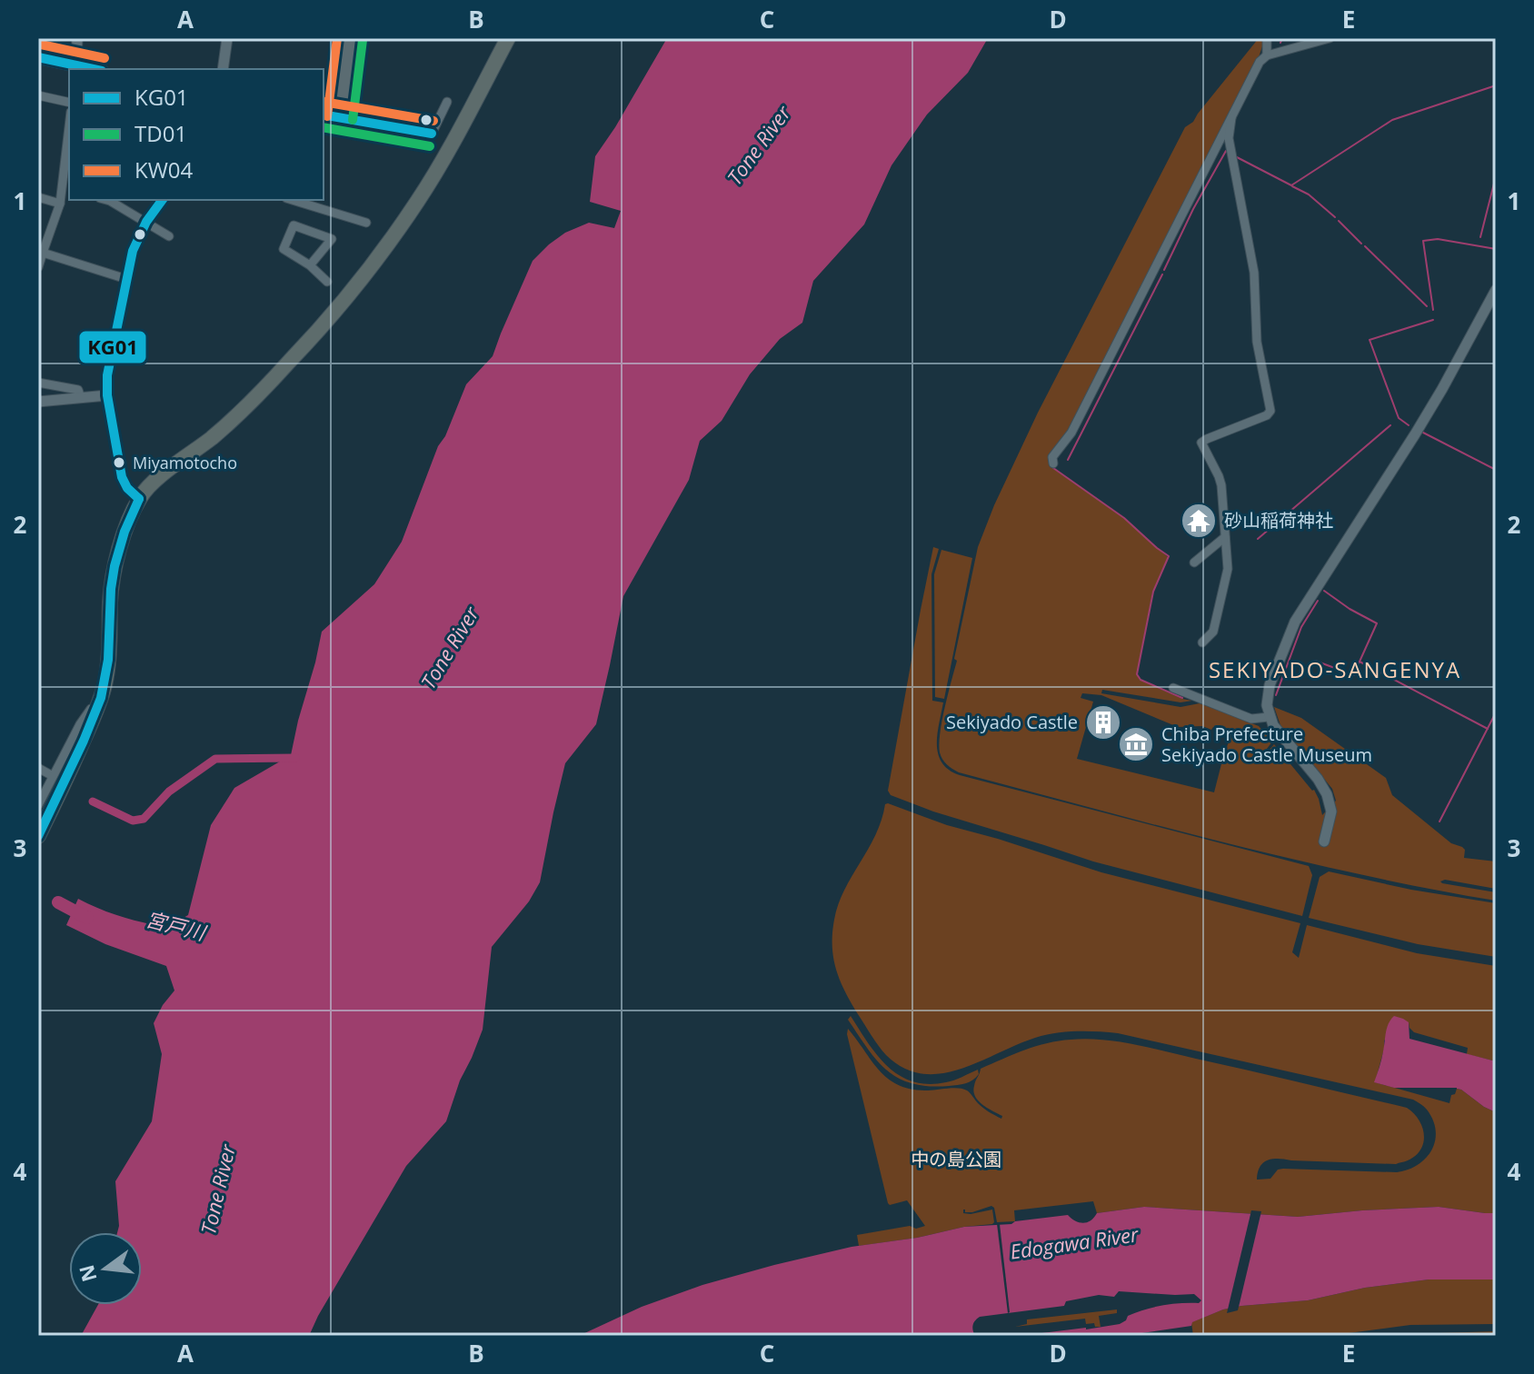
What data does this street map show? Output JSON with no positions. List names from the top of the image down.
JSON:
{
  "districts": ["SEKIYADO-SANGENYA"],
  "water": ["Tone River", "宮戸川", "Edogawa River"],
  "parks": ["中の島公園"],
  "places": {
    "other": ["Miyamotocho"],
    "temple": ["砂山稲荷神社"],
    "building": ["Sekiyado Castle"],
    "museum": ["Chiba Prefecture Sekiyado Castle Museum"]
  },
  "lines": ["transit line KW04", "transit line TD01", "transit line KG01"],
  "legend": ["KG01", "TD01", "KW04"],
  "north": "left",
  "grid": {
    "columns": [
      "A",
      "B",
      "C",
      "D",
      "E"
    ],
    "rows": [
      "1",
      "2",
      "3",
      "4"
    ]
  }
}
